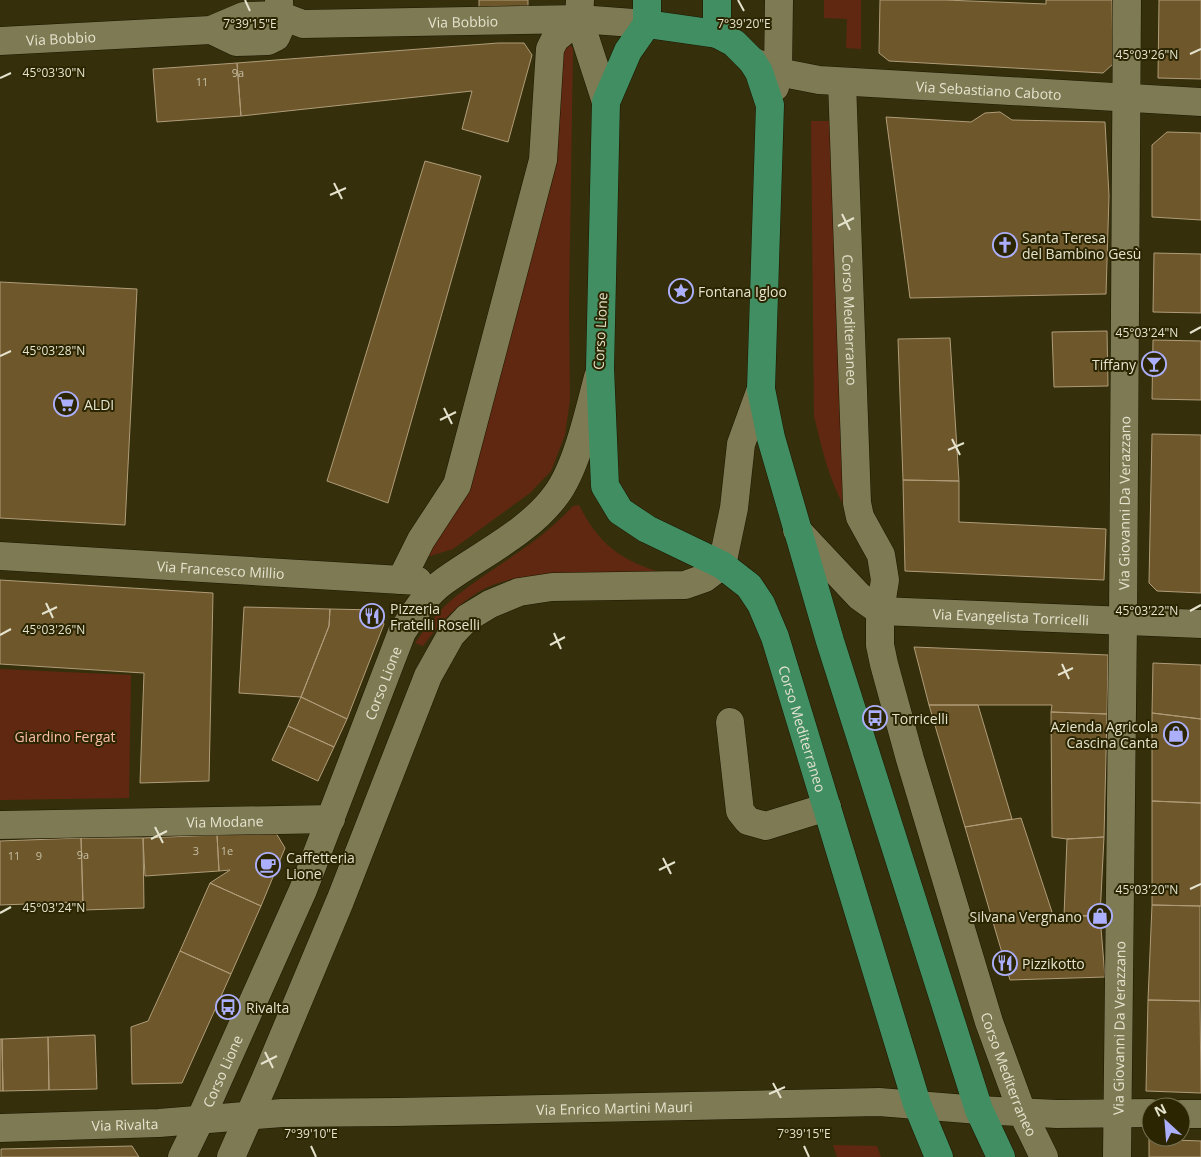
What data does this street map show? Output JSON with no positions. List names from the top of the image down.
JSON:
{
  "streets": {
    "main road": ["Corso Mediterraneo", "Corso Lione"],
    "street": [
      "Via Bobbio",
      "Via Sebastiano Caboto",
      "Via Giovanni Da Verazzano",
      "Via Francesco Millio",
      "Via Evangelista Torricelli",
      "Via Modane",
      "Via Enrico Martini Mauri",
      "Via Rivalta"
    ]
  },
  "crossings": [
    ["Via Bobbio", "Corso Lione"],
    ["Via Sebastiano Caboto", "Corso Mediterraneo"],
    ["Via Sebastiano Caboto", "Via Giovanni Da Verazzano"],
    ["Corso Mediterraneo", "Corso Lione"],
    ["Corso Mediterraneo", "Via Evangelista Torricelli"],
    ["Corso Mediterraneo", "Via Enrico Martini Mauri"],
    ["Corso Lione", "Via Francesco Millio"],
    ["Corso Lione", "Via Modane"],
    ["Corso Lione", "Via Rivalta"],
    ["Via Giovanni Da Verazzano", "Via Evangelista Torricelli"],
    ["Via Giovanni Da Verazzano", "Via Enrico Martini Mauri"],
    ["Via Enrico Martini Mauri", "Via Rivalta"]
  ],
  "parks": ["Giardino Fergat"],
  "places": {
    "church": ["Santa Teresa del Bambino Gesù"],
    "place": ["Fontana Igloo"],
    "bar": ["Tiffany"],
    "supermarket": ["ALDI"],
    "restaurant": ["Pizzeria Fratelli Roselli", "Pizzikotto"],
    "bus stop": ["Torricelli", "Rivalta"],
    "shop": ["Azienda Agricola Cascina Canta", "Silvana Vergnano"],
    "cafe": ["Caffetteria Lione"]
  },
  "house_numbers": [
    "9a",
    "11",
    "3",
    "1e",
    "9a",
    "11",
    "9"
  ],
  "north": "top left",
  "coordinates": [
    "7°39'15\"E",
    "7°39'20\"E",
    "45°03'26\"N",
    "45°03'30\"N",
    "45°03'24\"N",
    "45°03'28\"N",
    "45°03'22\"N",
    "45°03'20\"N",
    "7°39'10\"E"
  ]
}
